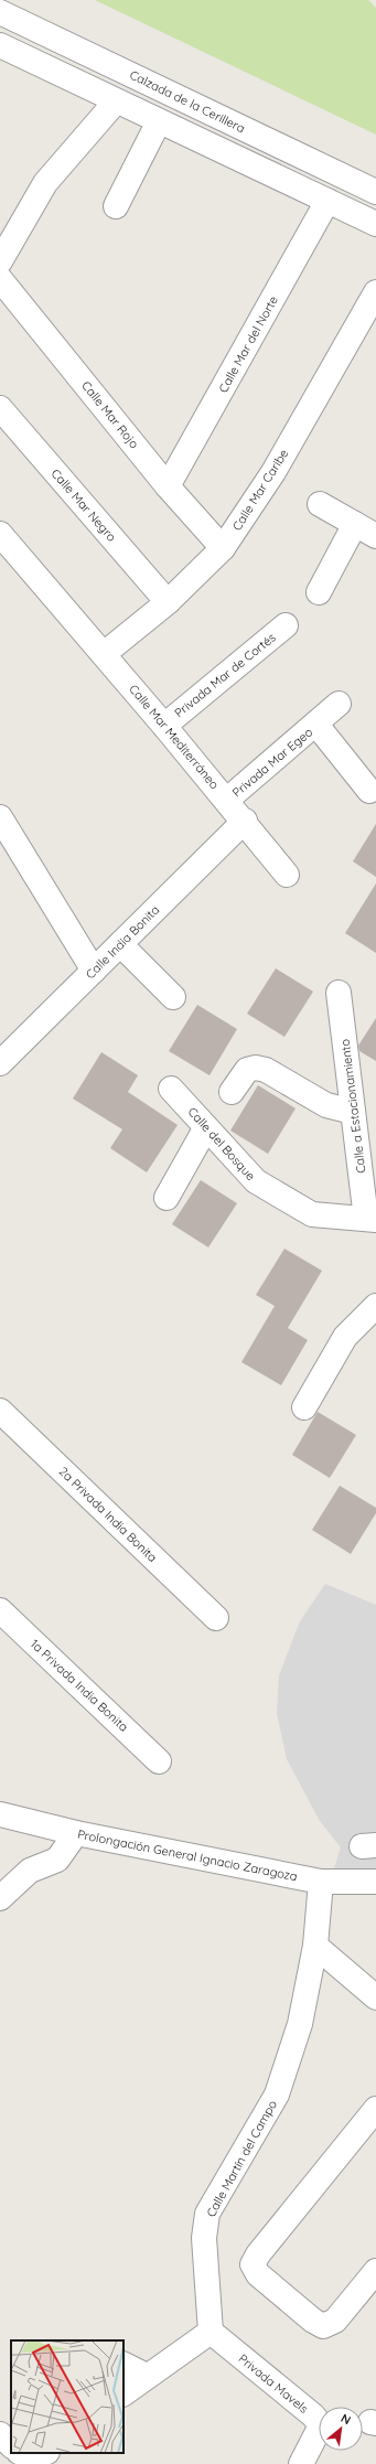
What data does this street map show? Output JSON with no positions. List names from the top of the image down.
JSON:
{
  "streets": {
    "street": [
      "Calzada de la Cerillera",
      "Calle Mar del Norte",
      "Calle Mar Rojo",
      "Calle Mar Caribe",
      "Calle Mar Negro",
      "Privada Mar de Cortés",
      "Calle Mar Mediterráneo",
      "Privada Mar Egeo",
      "Calle India Bonita",
      "Calle a Estacionamiento",
      "Calle del Bosque",
      "2a Privada India Bonita",
      "1a Privada India Bonita",
      "Prolongación General Ignacio Zaragoza",
      "Calle Martín del Campo",
      "Privada Mavels"
    ]
  },
  "crossings": [
    ["Calle Mar del Norte", "Calle Mar Rojo"],
    ["Calle Mar Rojo", "Calle Mar Caribe"],
    ["Calle Mar Caribe", "Calle Mar Negro"],
    ["Calle Mar Caribe", "Calle Mar Mediterráneo"],
    ["Privada Mar de Cortés", "Calle Mar Mediterráneo"],
    ["Calle Mar Mediterráneo", "Privada Mar Egeo"],
    ["Calle Mar Mediterráneo", "Calle India Bonita"],
    ["Calle a Estacionamiento", "Calle del Bosque"],
    ["Prolongación General Ignacio Zaragoza", "Calle Martín del Campo"],
    ["Calle Martín del Campo", "Privada Mavels"]
  ],
  "north": "top right"
}
